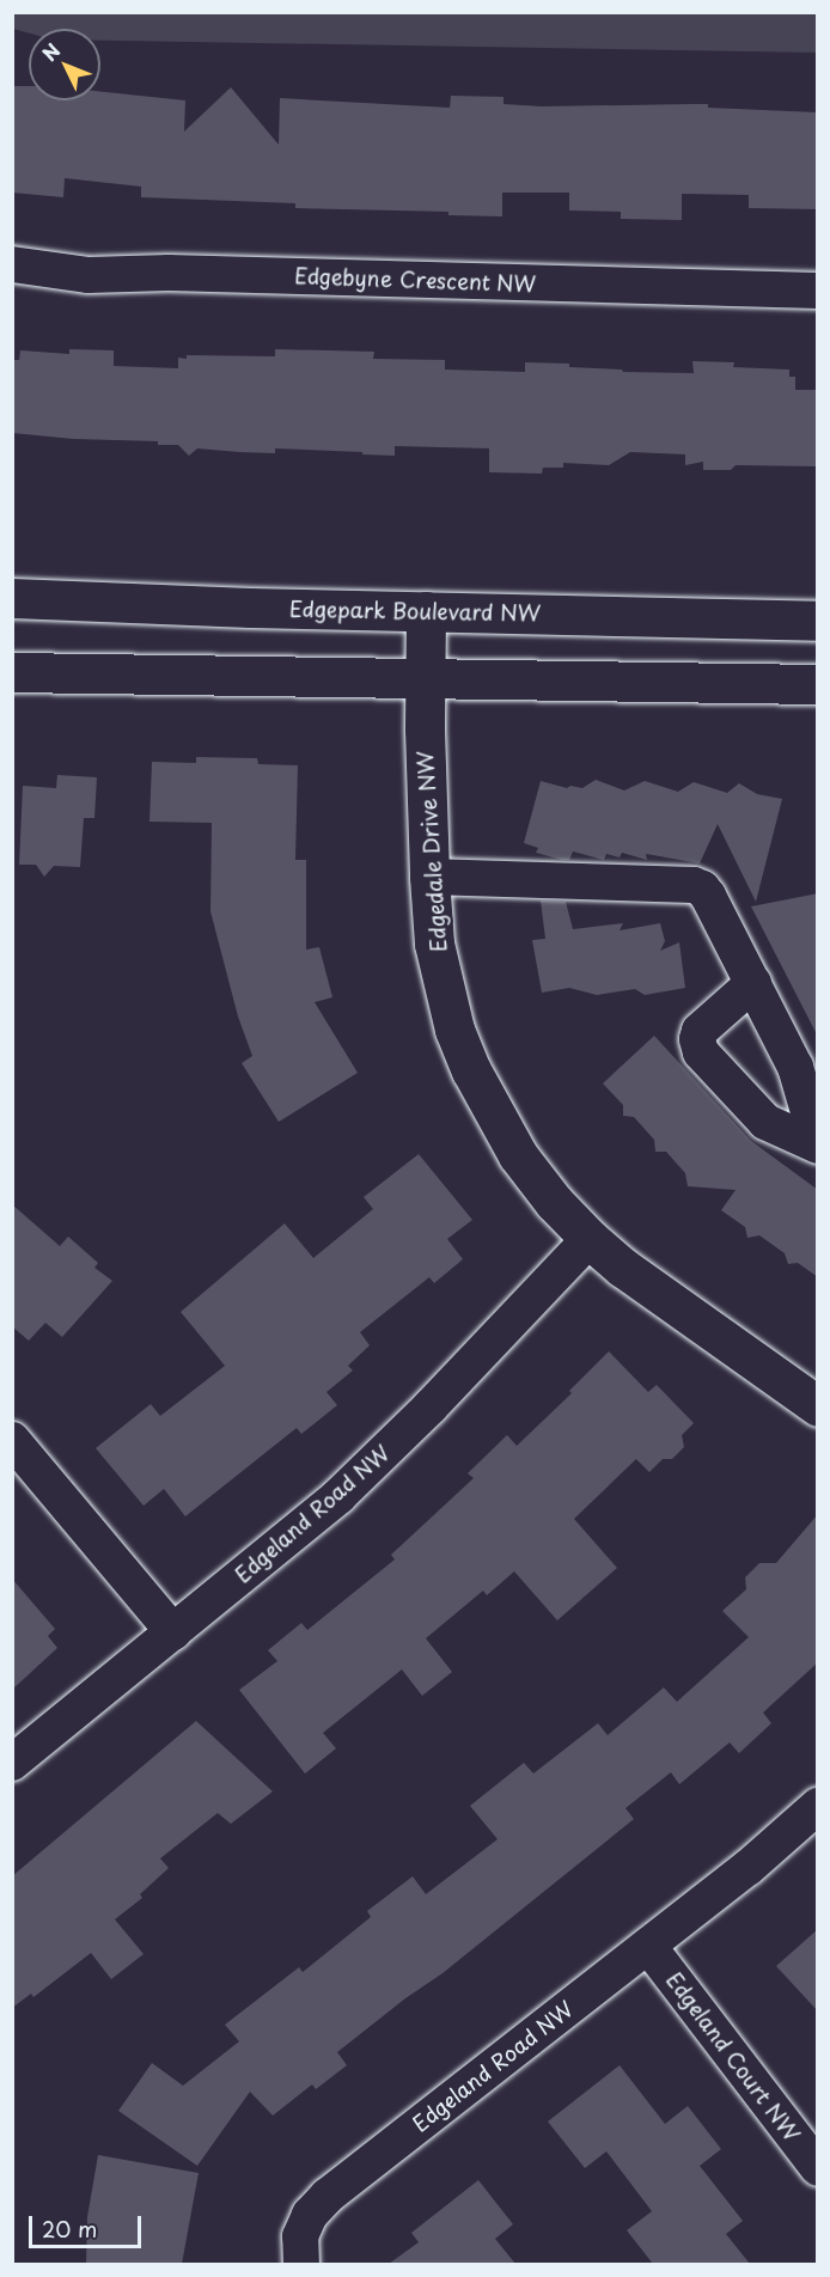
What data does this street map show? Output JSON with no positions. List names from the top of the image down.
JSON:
{
  "streets": {
    "street": [
      "Edgebyne Crescent NW",
      "Edgepark Boulevard NW",
      "Edgedale Drive NW",
      "Edgeland Road NW",
      "Edgeland Court NW"
    ]
  },
  "crossings": [
    ["Edgepark Boulevard NW", "Edgedale Drive NW"],
    ["Edgedale Drive NW", "Edgeland Road NW"],
    ["Edgeland Road NW", "Edgeland Court NW"]
  ],
  "scale_bar": "20 m",
  "north": "top left"
}
